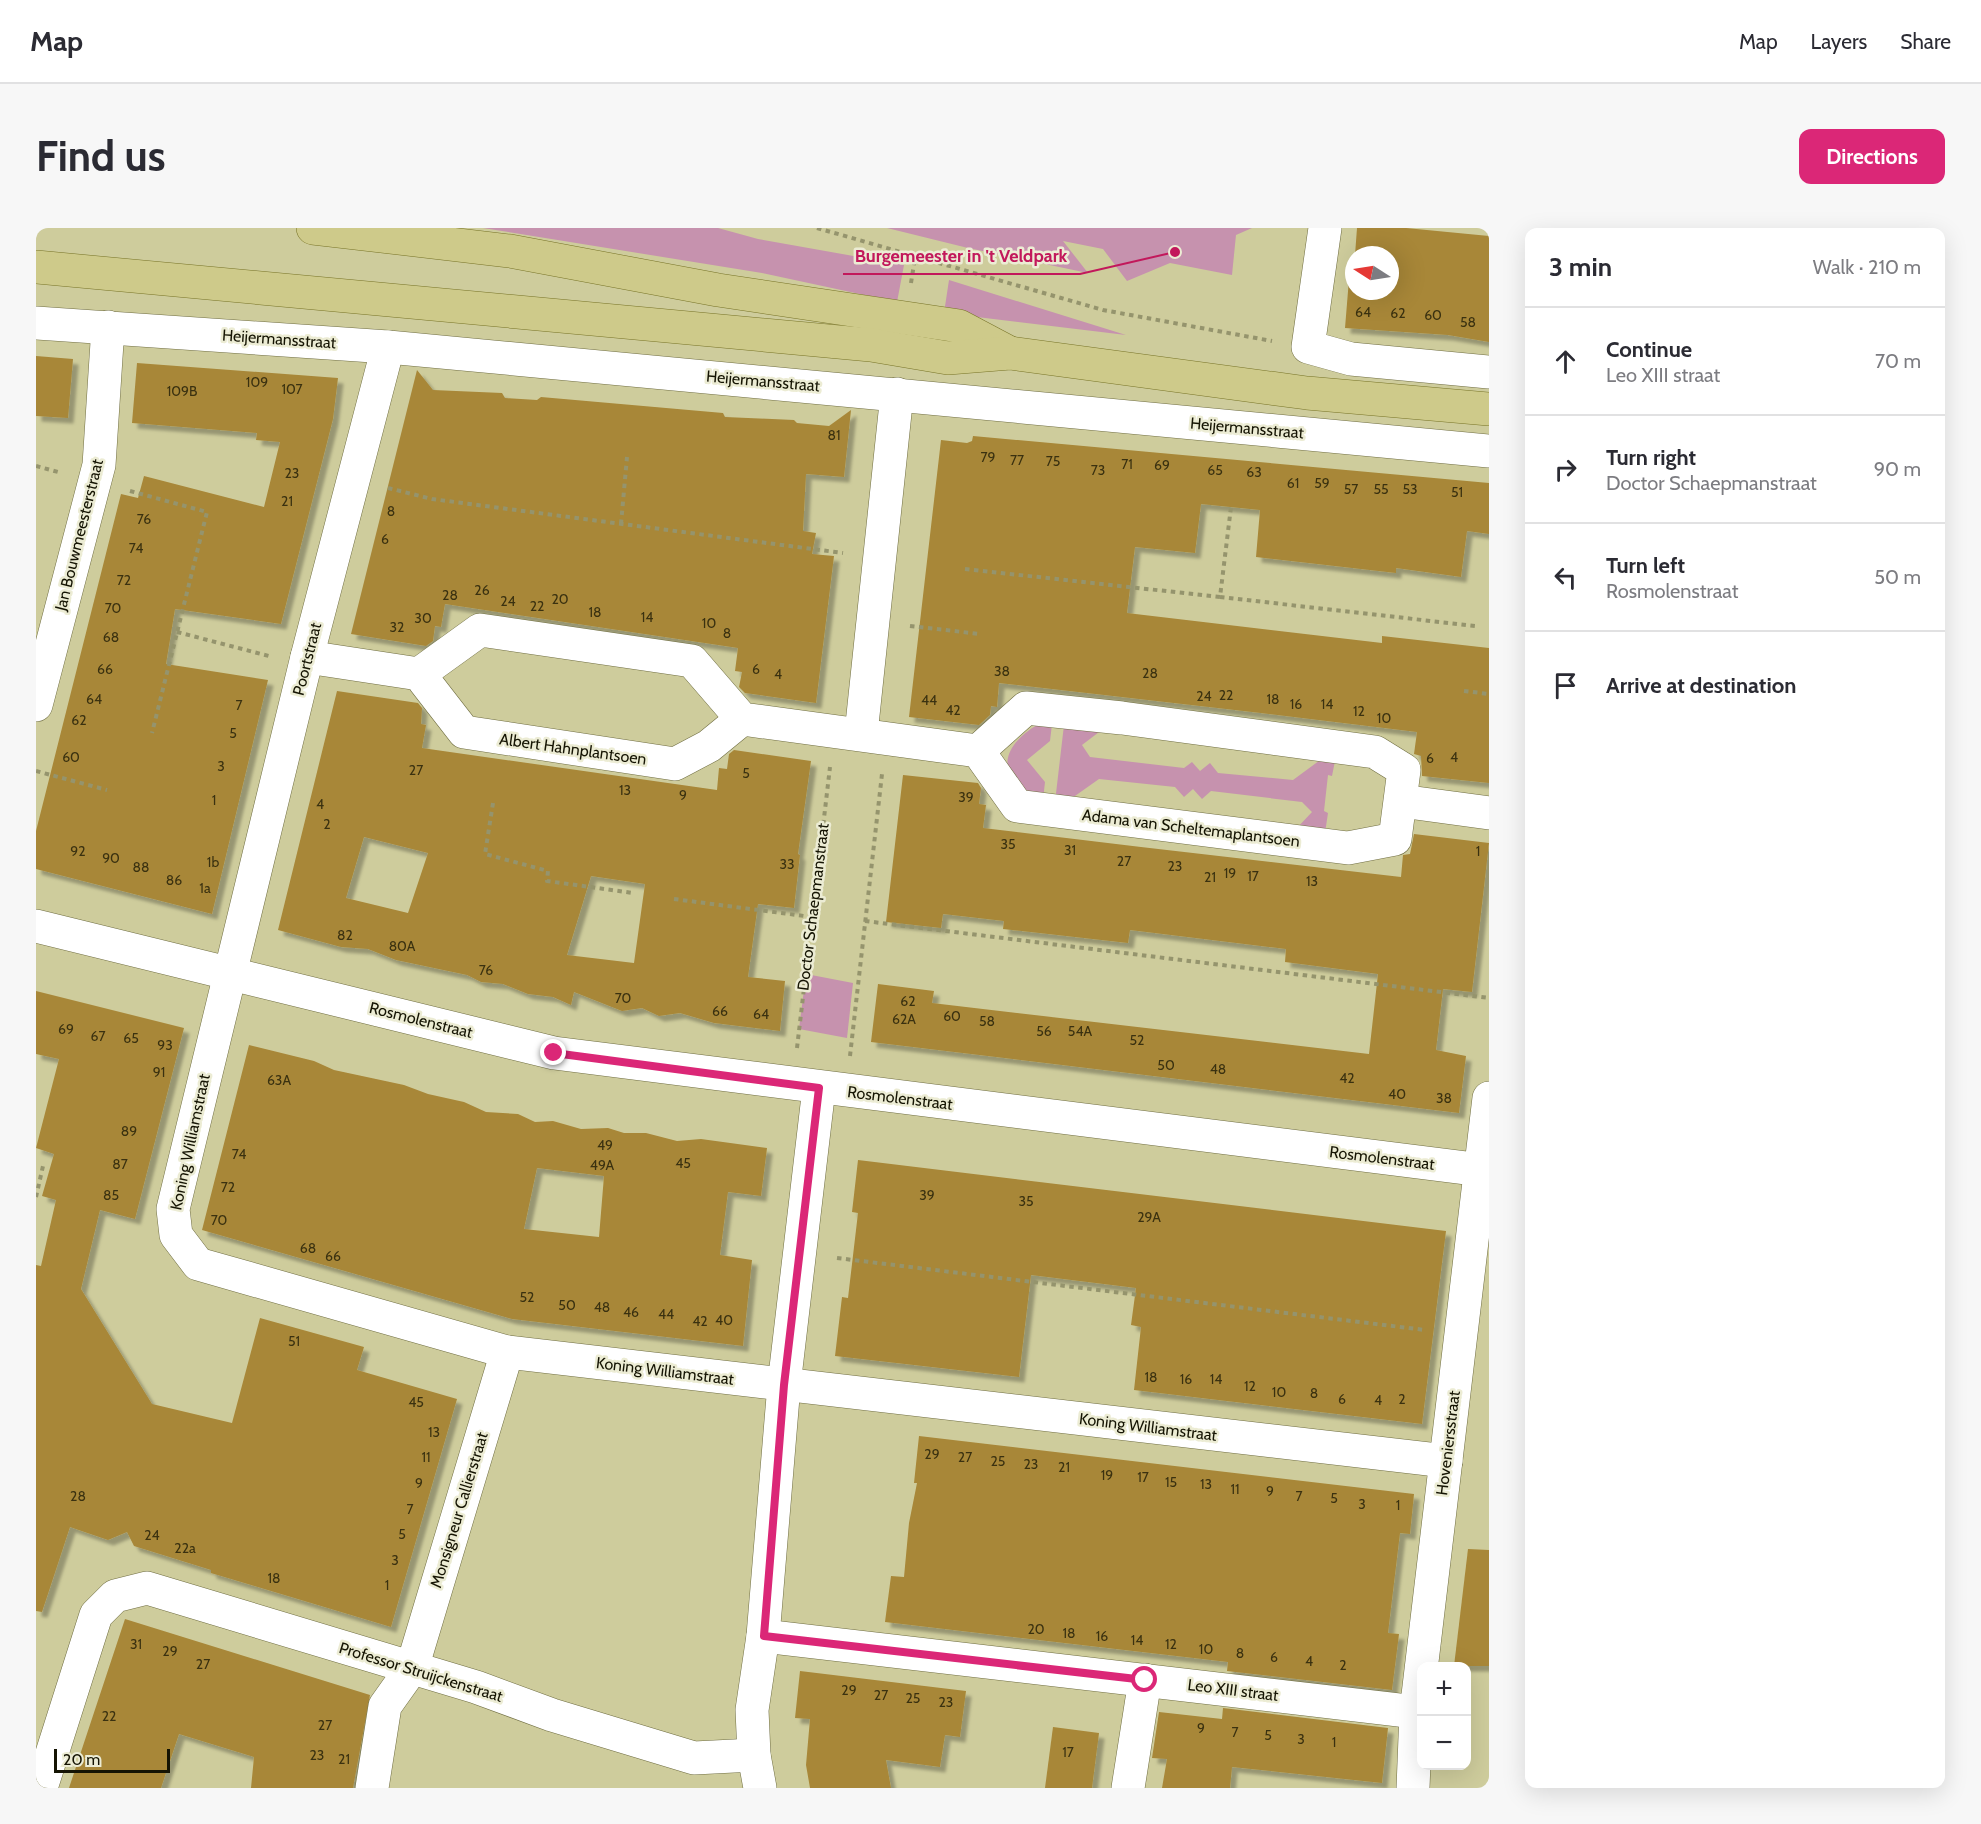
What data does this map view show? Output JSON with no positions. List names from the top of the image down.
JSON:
{
  "streets": {
    "street": [
      "Heijermansstraat",
      "Jan Bouwmeesterstraat",
      "Poortstraat",
      "Albert Hahnplantsoen",
      "Adama van Scheltemaplantsoen",
      "Rosmolenstraat",
      "Koning Williamstraat",
      "Hoveniersstraat",
      "Monsigneur Callierstraat",
      "Professor Struijckenstraat",
      "Leo XIII straat"
    ],
    "path": ["Doctor Schaepmanstraat"]
  },
  "crossings": [
    ["Heijermansstraat", "Jan Bouwmeesterstraat"],
    ["Heijermansstraat", "Poortstraat"],
    ["Poortstraat", "Rosmolenstraat"],
    ["Poortstraat", "Koning Williamstraat"],
    ["Doctor Schaepmanstraat", "Rosmolenstraat"],
    ["Rosmolenstraat", "Koning Williamstraat"],
    ["Rosmolenstraat", "Hoveniersstraat"],
    ["Koning Williamstraat", "Hoveniersstraat"],
    ["Koning Williamstraat", "Monsigneur Callierstraat"],
    ["Hoveniersstraat", "Leo XIII straat"],
    ["Monsigneur Callierstraat", "Professor Struijckenstraat"]
  ],
  "places": ["Burgemeester in 't Veldpark"],
  "house_numbers": [
    "64",
    "62",
    "60",
    "58",
    "109",
    "107",
    "109B",
    "81",
    "79",
    "77",
    "75",
    "71",
    "69",
    "73",
    "65",
    "63",
    "23",
    "61",
    "59",
    "57",
    "55",
    "53",
    "51",
    "21",
    "8",
    "76",
    "6",
    "74",
    "72",
    "26",
    "28",
    "20",
    "24",
    "22",
    "70",
    "18",
    "14",
    "30",
    "10",
    "32",
    "8",
    "68",
    "66",
    "6",
    "38",
    "28",
    "4",
    "22",
    "24",
    "64",
    "18",
    "44",
    "16",
    "14",
    "7",
    "42",
    "12",
    "10",
    "62",
    "5",
    "60",
    "4",
    "6",
    "3",
    "27",
    "5",
    "13",
    "9",
    "39",
    "1",
    "4",
    "2",
    "35",
    "31",
    "92",
    "1",
    "90",
    "27",
    "1b",
    "33",
    "23",
    "88",
    "19",
    "17",
    "21",
    "86",
    "13",
    "1a",
    "82",
    "80A",
    "76",
    "70",
    "62",
    "66",
    "64",
    "60",
    "62A",
    "58",
    "69",
    "56",
    "54A",
    "67",
    "65",
    "52",
    "93",
    "50",
    "48",
    "91",
    "42",
    "63A",
    "40",
    "38",
    "89",
    "49",
    "74",
    "45",
    "87",
    "49A",
    "72",
    "85",
    "39",
    "35",
    "29A",
    "70",
    "68",
    "66",
    "52",
    "50",
    "48",
    "46",
    "44",
    "40",
    "42",
    "51",
    "18",
    "16",
    "14",
    "12",
    "10",
    "8",
    "6",
    "2",
    "4",
    "45",
    "13",
    "29",
    "11",
    "27",
    "25",
    "23",
    "21",
    "19",
    "17",
    "15",
    "9",
    "13",
    "11",
    "9",
    "28",
    "7",
    "5",
    "3",
    "1",
    "7",
    "5",
    "24",
    "22a",
    "3",
    "18",
    "1",
    "20",
    "18",
    "16",
    "14",
    "31",
    "12",
    "10",
    "29",
    "8",
    "6",
    "4",
    "27",
    "2",
    "29",
    "27",
    "25",
    "23",
    "22",
    "27",
    "9",
    "7",
    "5",
    "3",
    "1",
    "17",
    "23",
    "21"
  ],
  "scale_bar": "20 m",
  "north": "left",
  "page": {
    "header": "Map",
    "nav": ["Map", "Layers", "Share"],
    "buttons": "Directions",
    "title": "Find us",
    "heading": ["3 min", "Walk · 210 m"],
    "list": [
      ["Continue", "Leo XIII straat", "70 m"],
      ["Turn right", "Doctor Schaepmanstraat", "90 m"],
      ["Turn left", "Rosmolenstraat", "50 m"],
      "Arrive at destination"
    ],
    "map_buttons": ["+", "−"],
    "scale": "20 m"
  }
}
